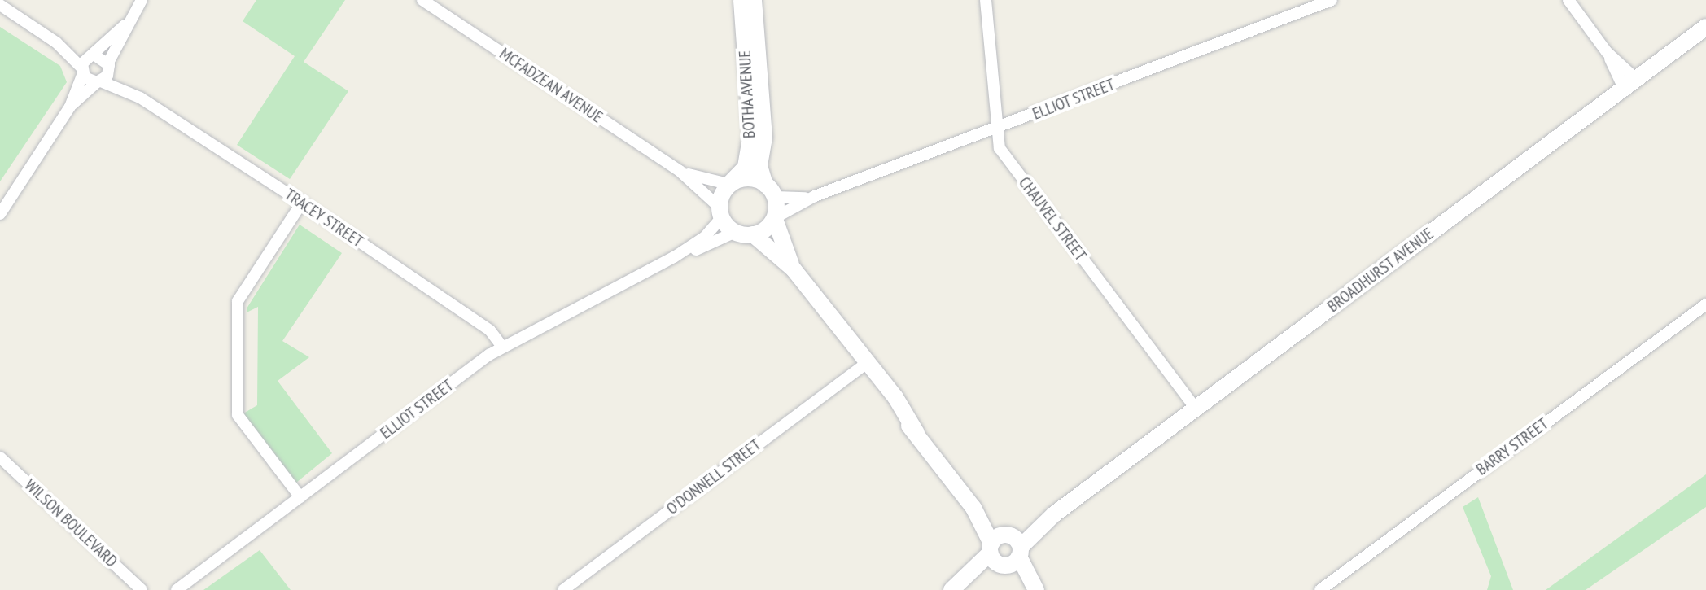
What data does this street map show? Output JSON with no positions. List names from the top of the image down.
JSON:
{
  "streets": {
    "street": [
      "MCFADZEAN AVENUE",
      "BOTHA AVENUE",
      "ELLIOT STREET",
      "TRACEY STREET",
      "CHAUVEL STREET",
      "BROADHURST AVENUE",
      "BARRY STREET",
      "O'DONNELL STREET",
      "WILSON BOULEVARD"
    ]
  },
  "crossings": [
    ["MCFADZEAN AVENUE", "BOTHA AVENUE"],
    ["MCFADZEAN AVENUE", "ELLIOT STREET"],
    ["BOTHA AVENUE", "ELLIOT STREET"],
    ["ELLIOT STREET", "TRACEY STREET"],
    ["ELLIOT STREET", "CHAUVEL STREET"],
    ["CHAUVEL STREET", "BROADHURST AVENUE"]
  ]
}
